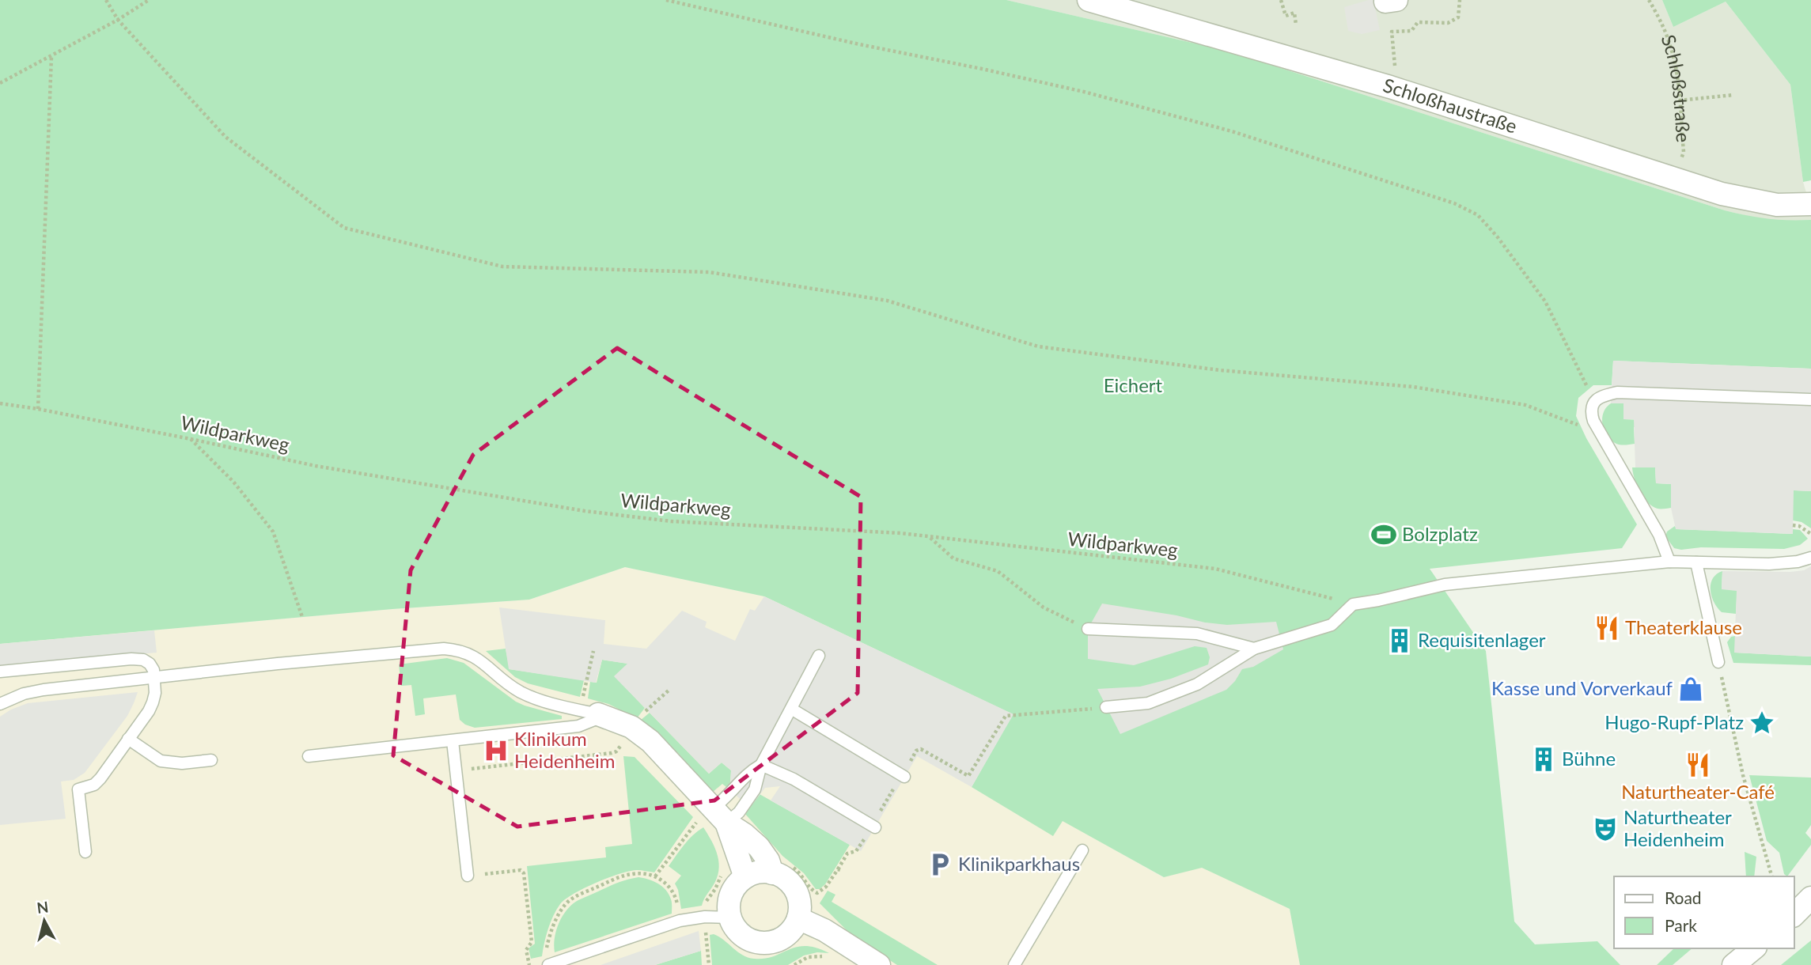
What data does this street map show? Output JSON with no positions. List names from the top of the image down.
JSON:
{
  "streets": {
    "street": ["Schloßhaustraße"],
    "path": ["Schloßstraße", "Wildparkweg"]
  },
  "crossings": [
    ["Schloßstraße", "Schloßhaustraße"]
  ],
  "parks": ["Eichert"],
  "places": {
    "sports": ["Bolzplatz"],
    "restaurant": ["Theaterklause", "Naturtheater-Café"],
    "building": ["Requisitenlager", "Bühne"],
    "shop": ["Kasse und Vorverkauf"],
    "place": ["Hugo-Rupf-Platz"],
    "hospital": ["Klinikum Heidenheim"],
    "theatre": ["Naturtheater Heidenheim"],
    "parking": ["Klinikparkhaus"]
  },
  "legend": ["Road", "Park"],
  "north": "top"
}
